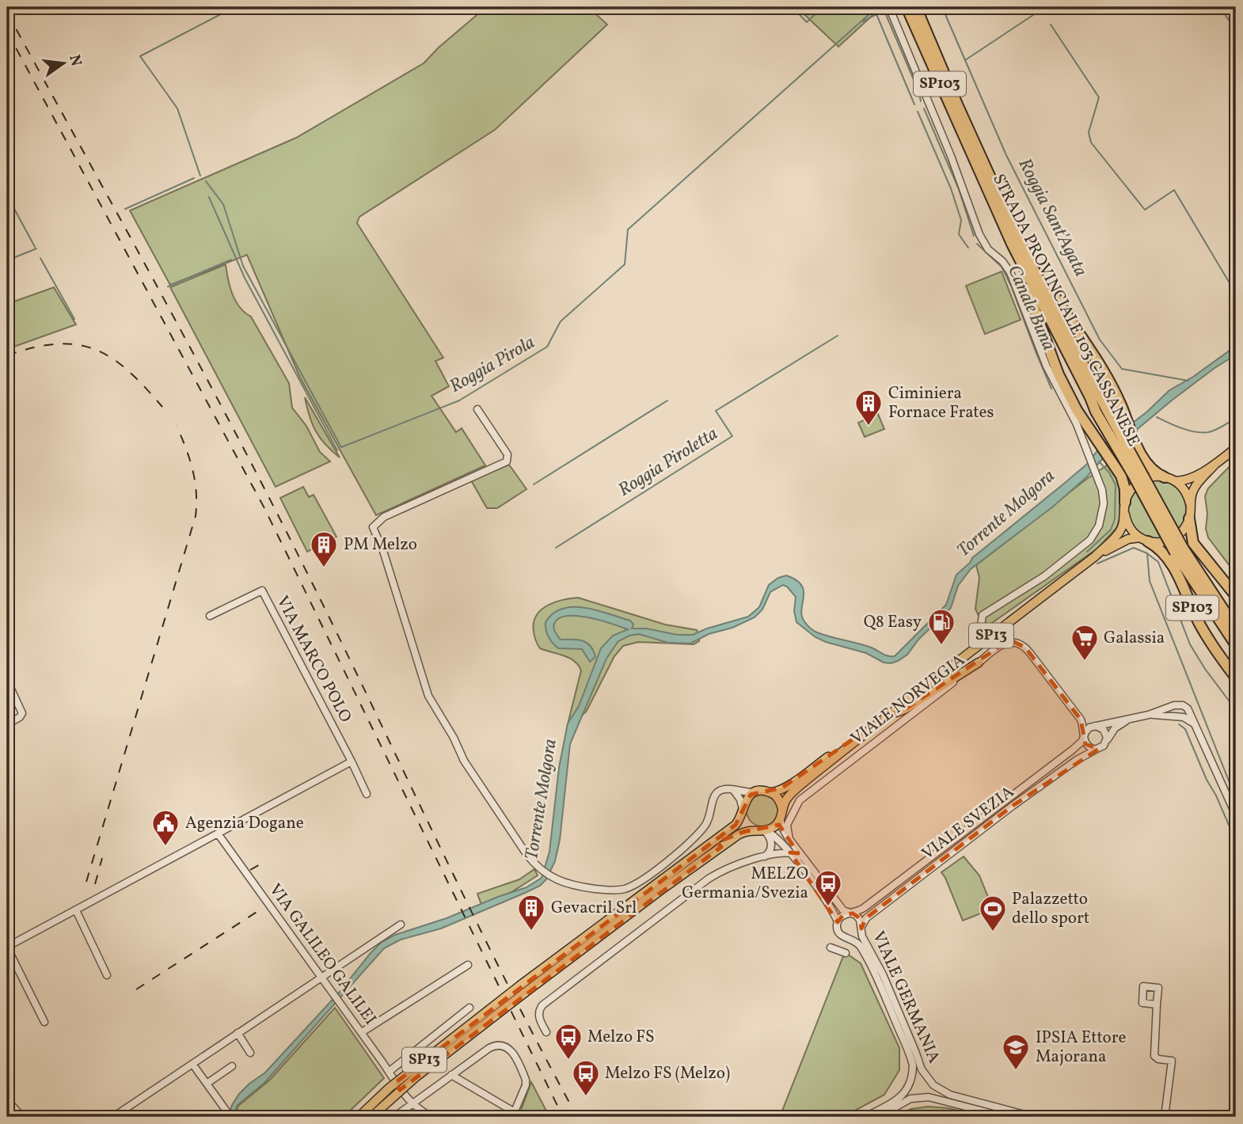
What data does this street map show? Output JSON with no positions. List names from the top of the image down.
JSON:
{
  "streets": {
    "highway": ["SP103", "STRADA PROVINCIALE 103 CASSANESE"],
    "main road": ["SP13"],
    "street": [
      "VIA MARCO POLO",
      "VIALE NORVEGIA",
      "VIALE SVEZIA",
      "VIA GALILEO GALILEI",
      "VIALE GERMANIA"
    ]
  },
  "crossings": [
    ["SP103", "STRADA PROVINCIALE 103 CASSANESE"],
    ["SP103", "SP13"],
    ["VIALE NORVEGIA", "VIALE SVEZIA"],
    ["VIALE SVEZIA", "VIALE GERMANIA"]
  ],
  "water": [
    "Roggia Sant'Agata",
    "Canale Buna",
    "Roggia Pirola",
    "Roggia Piroletta",
    "Torrente Molgora"
  ],
  "places": {
    "building": ["Ciminiera Fornace Frates", "PM Melzo", "Gevacril Srl"],
    "fuel station": ["Q8 Easy"],
    "supermarket": ["Galassia"],
    "public building": ["Agenzia Dogane"],
    "bus stop": ["MELZO Germania/Svezia", "Melzo FS", "Melzo FS (Melzo)"],
    "sports": ["Palazzetto dello sport"],
    "school or university": ["IPSIA Ettore Majorana"]
  },
  "north": "right"
}
